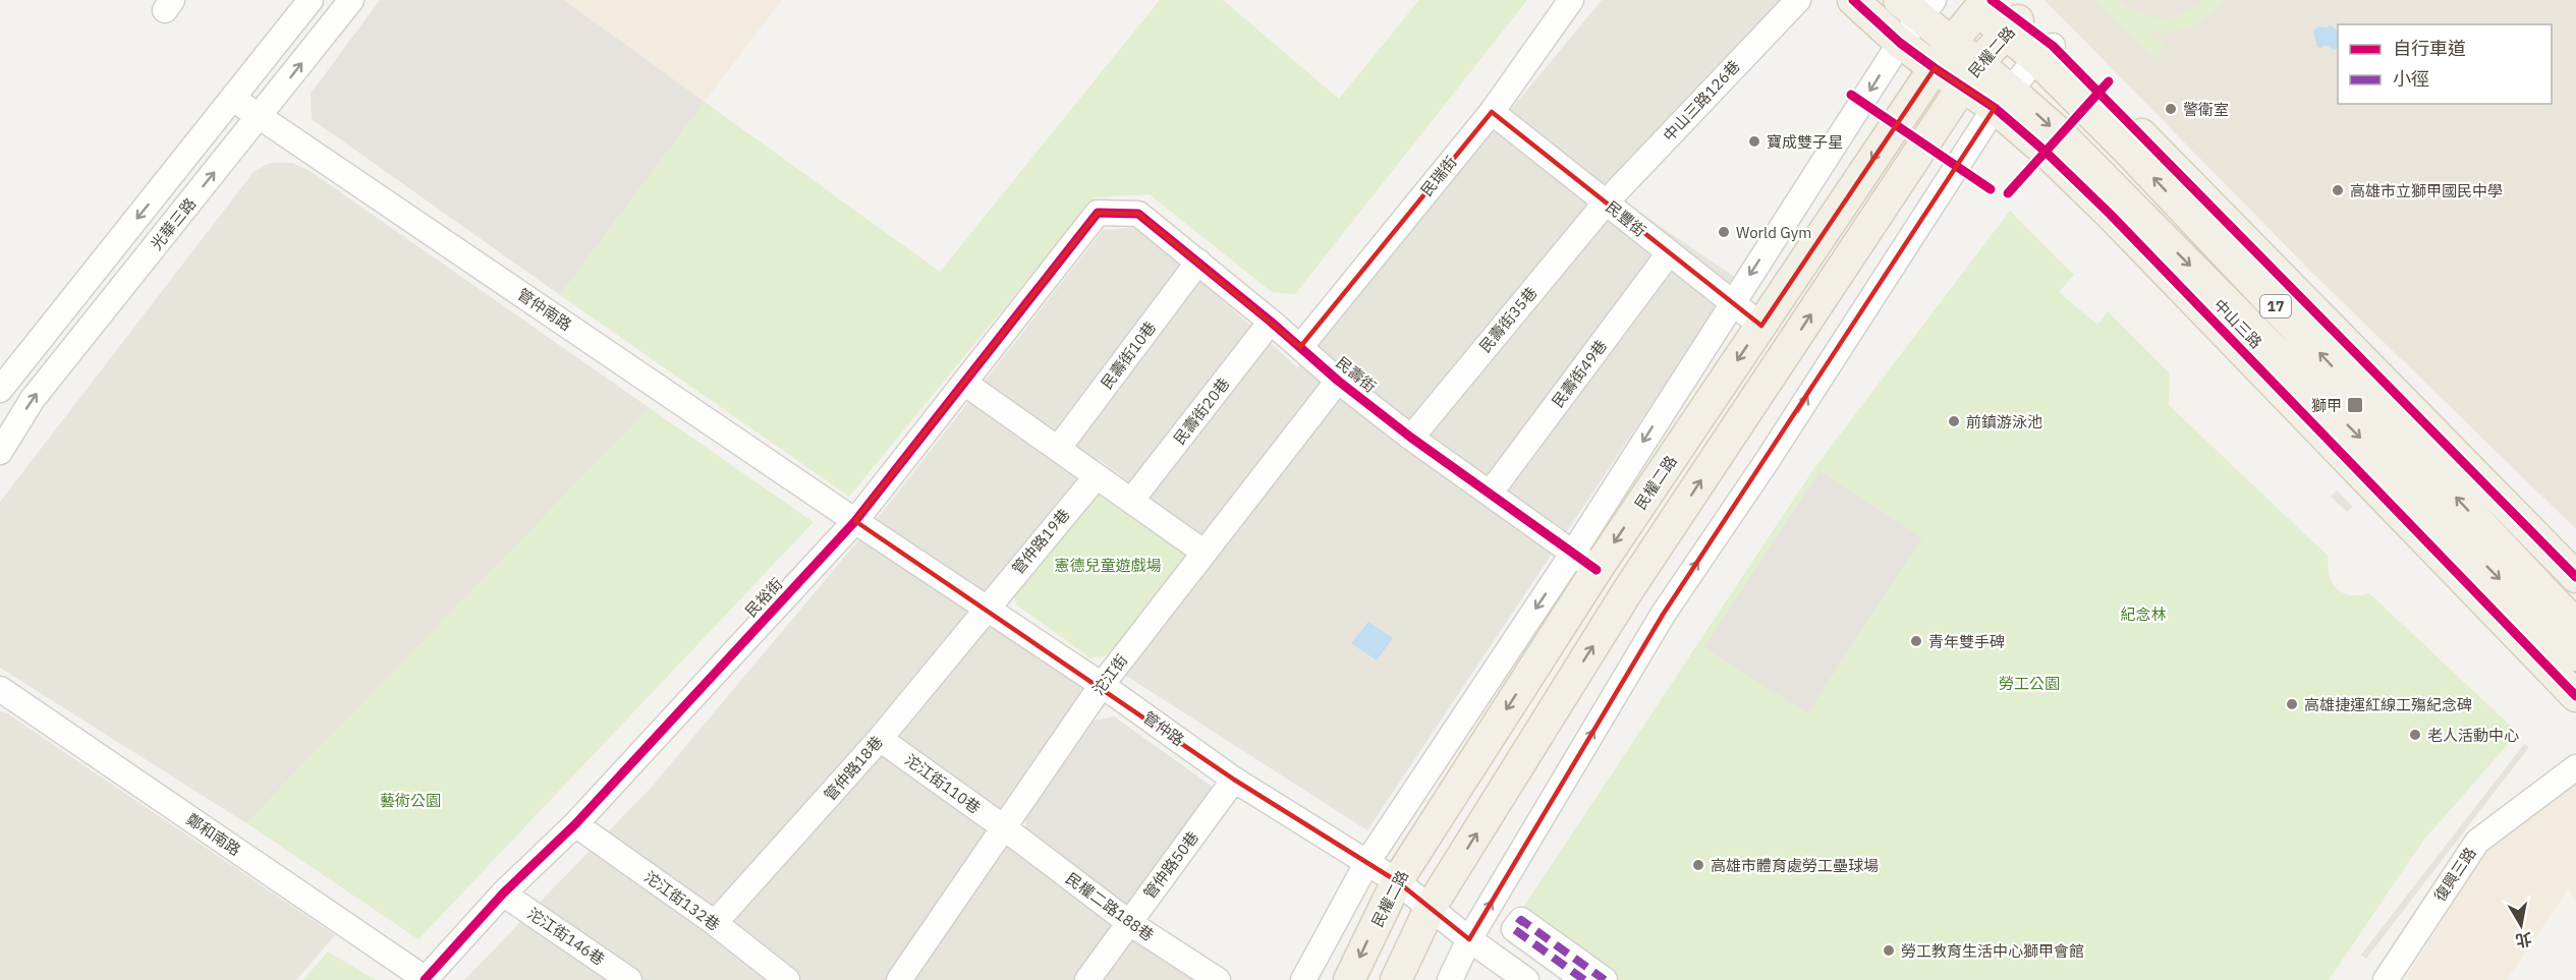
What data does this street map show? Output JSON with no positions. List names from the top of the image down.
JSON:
{
  "streets": {
    "main road": ["民權二路", "17", "中山三路"],
    "street": [
      "中山三路126巷",
      "民瑞街",
      "民豐街",
      "光華三路",
      "管仲南路",
      "民壽街35巷",
      "民壽街10巷",
      "民壽街49巷",
      "民壽街",
      "民壽街20巷",
      "管仲路19巷",
      "民裕街",
      "沱江街",
      "管仲路",
      "管仲路18巷",
      "沱江街110巷",
      "鄭和南路",
      "管仲路50巷",
      "復興三路",
      "沱江街132巷",
      "民權二路188巷",
      "沱江街146巷"
    ]
  },
  "crossings": [
    ["民權二路", "民豐街"],
    ["民權二路", "17"],
    ["民權二路", "中山三路"],
    ["民權二路", "民壽街"],
    ["民權二路", "管仲路"],
    ["中山三路126巷", "民豐街"],
    ["中山三路126巷", "民壽街35巷"],
    ["民瑞街", "民豐街"],
    ["民瑞街", "民壽街"],
    ["民豐街", "民壽街35巷"],
    ["民豐街", "民壽街49巷"],
    ["光華三路", "管仲南路"],
    ["管仲南路", "民裕街"],
    ["管仲南路", "管仲路"],
    ["民壽街35巷", "民壽街"],
    ["民壽街10巷", "民壽街"],
    ["民壽街49巷", "民壽街"],
    ["民壽街", "民壽街20巷"],
    ["民壽街", "民裕街"],
    ["民壽街", "沱江街"],
    ["管仲路19巷", "管仲路"],
    ["管仲路19巷", "管仲路18巷"],
    ["民裕街", "管仲路"],
    ["民裕街", "鄭和南路"],
    ["民裕街", "沱江街132巷"],
    ["民裕街", "沱江街146巷"],
    ["沱江街", "管仲路"],
    ["沱江街", "沱江街110巷"],
    ["沱江街", "民權二路188巷"],
    ["管仲路", "管仲路18巷"],
    ["管仲路", "管仲路50巷"],
    ["管仲路18巷", "沱江街110巷"],
    ["管仲路18巷", "沱江街132巷"],
    ["沱江街110巷", "民權二路188巷"],
    ["管仲路50巷", "民權二路188巷"]
  ],
  "parks": [
    "憲德兒童遊戲場",
    "紀念林",
    "勞工公園",
    "藝術公園"
  ],
  "places": {
    "other": [
      "警衛室",
      "寶成雙子星",
      "高雄市立獅甲國民中學",
      "World Gym",
      "前鎮游泳池",
      "青年雙手碑",
      "高雄捷運紅線工殤紀念碑",
      "老人活動中心",
      "高雄市體育處勞工壘球場",
      "勞工教育生活中心獅甲會館"
    ],
    "transit": ["獅甲"]
  },
  "legend": ["自行車道", "小徑"],
  "north": "bottom"
}
